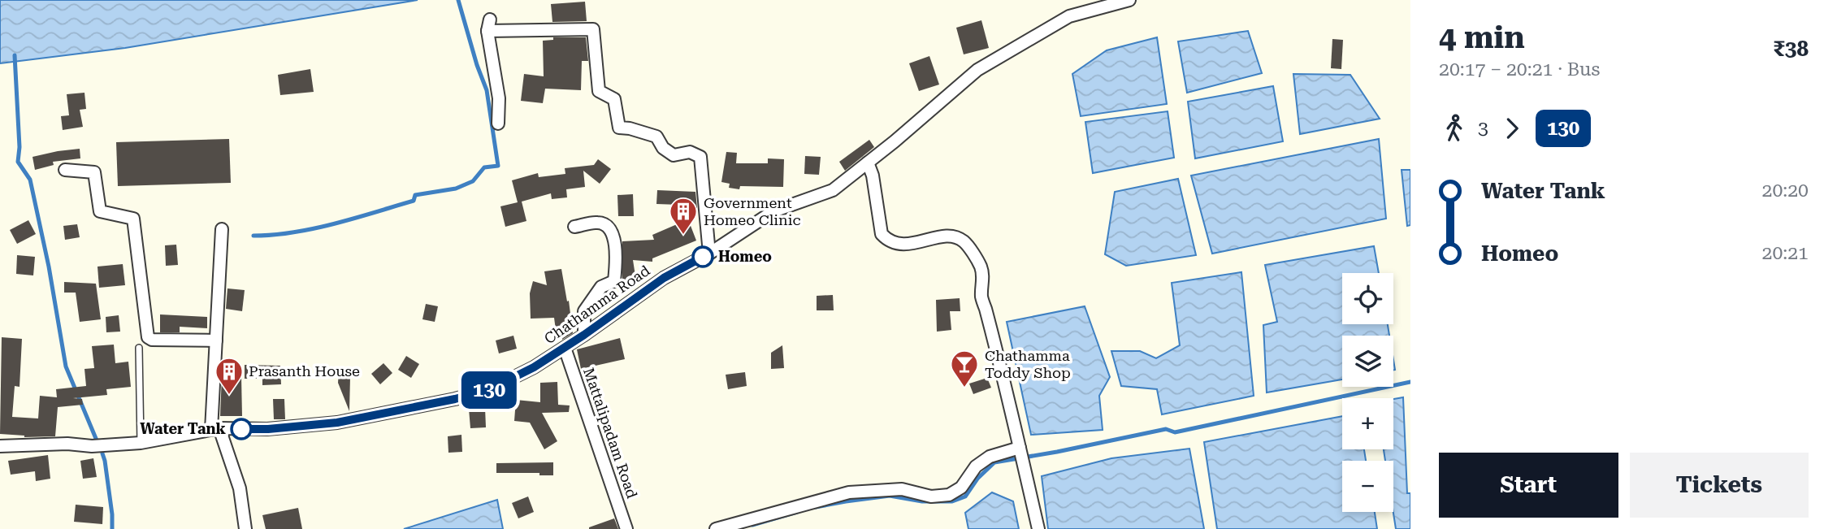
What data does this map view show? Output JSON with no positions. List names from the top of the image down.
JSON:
{
  "streets": {
    "street": ["Chathamma Road", "Mattalipadam Road"]
  },
  "crossings": [
    ["Chathamma Road", "Mattalipadam Road"]
  ],
  "places": {
    "building": ["Government Homeo Clinic", "Prasanth House"],
    "other": ["Homeo", "Water Tank"],
    "bar": ["Chathamma Toddy Shop"]
  },
  "lines": ["bus line 130"],
  "page": {
    "on_map": "130",
    "heading": ["4 min", "20:17 – 20:21 · Bus", "₹38"],
    "legs": ["3", "130"],
    "list": [
      {
        "name": "Water Tank",
        "value": "20:20"
      },
      {
        "name": "Homeo",
        "value": "20:21"
      }
    ],
    "map_buttons": ["+", "−"],
    "buttons": ["Start", "Tickets"]
  }
}
